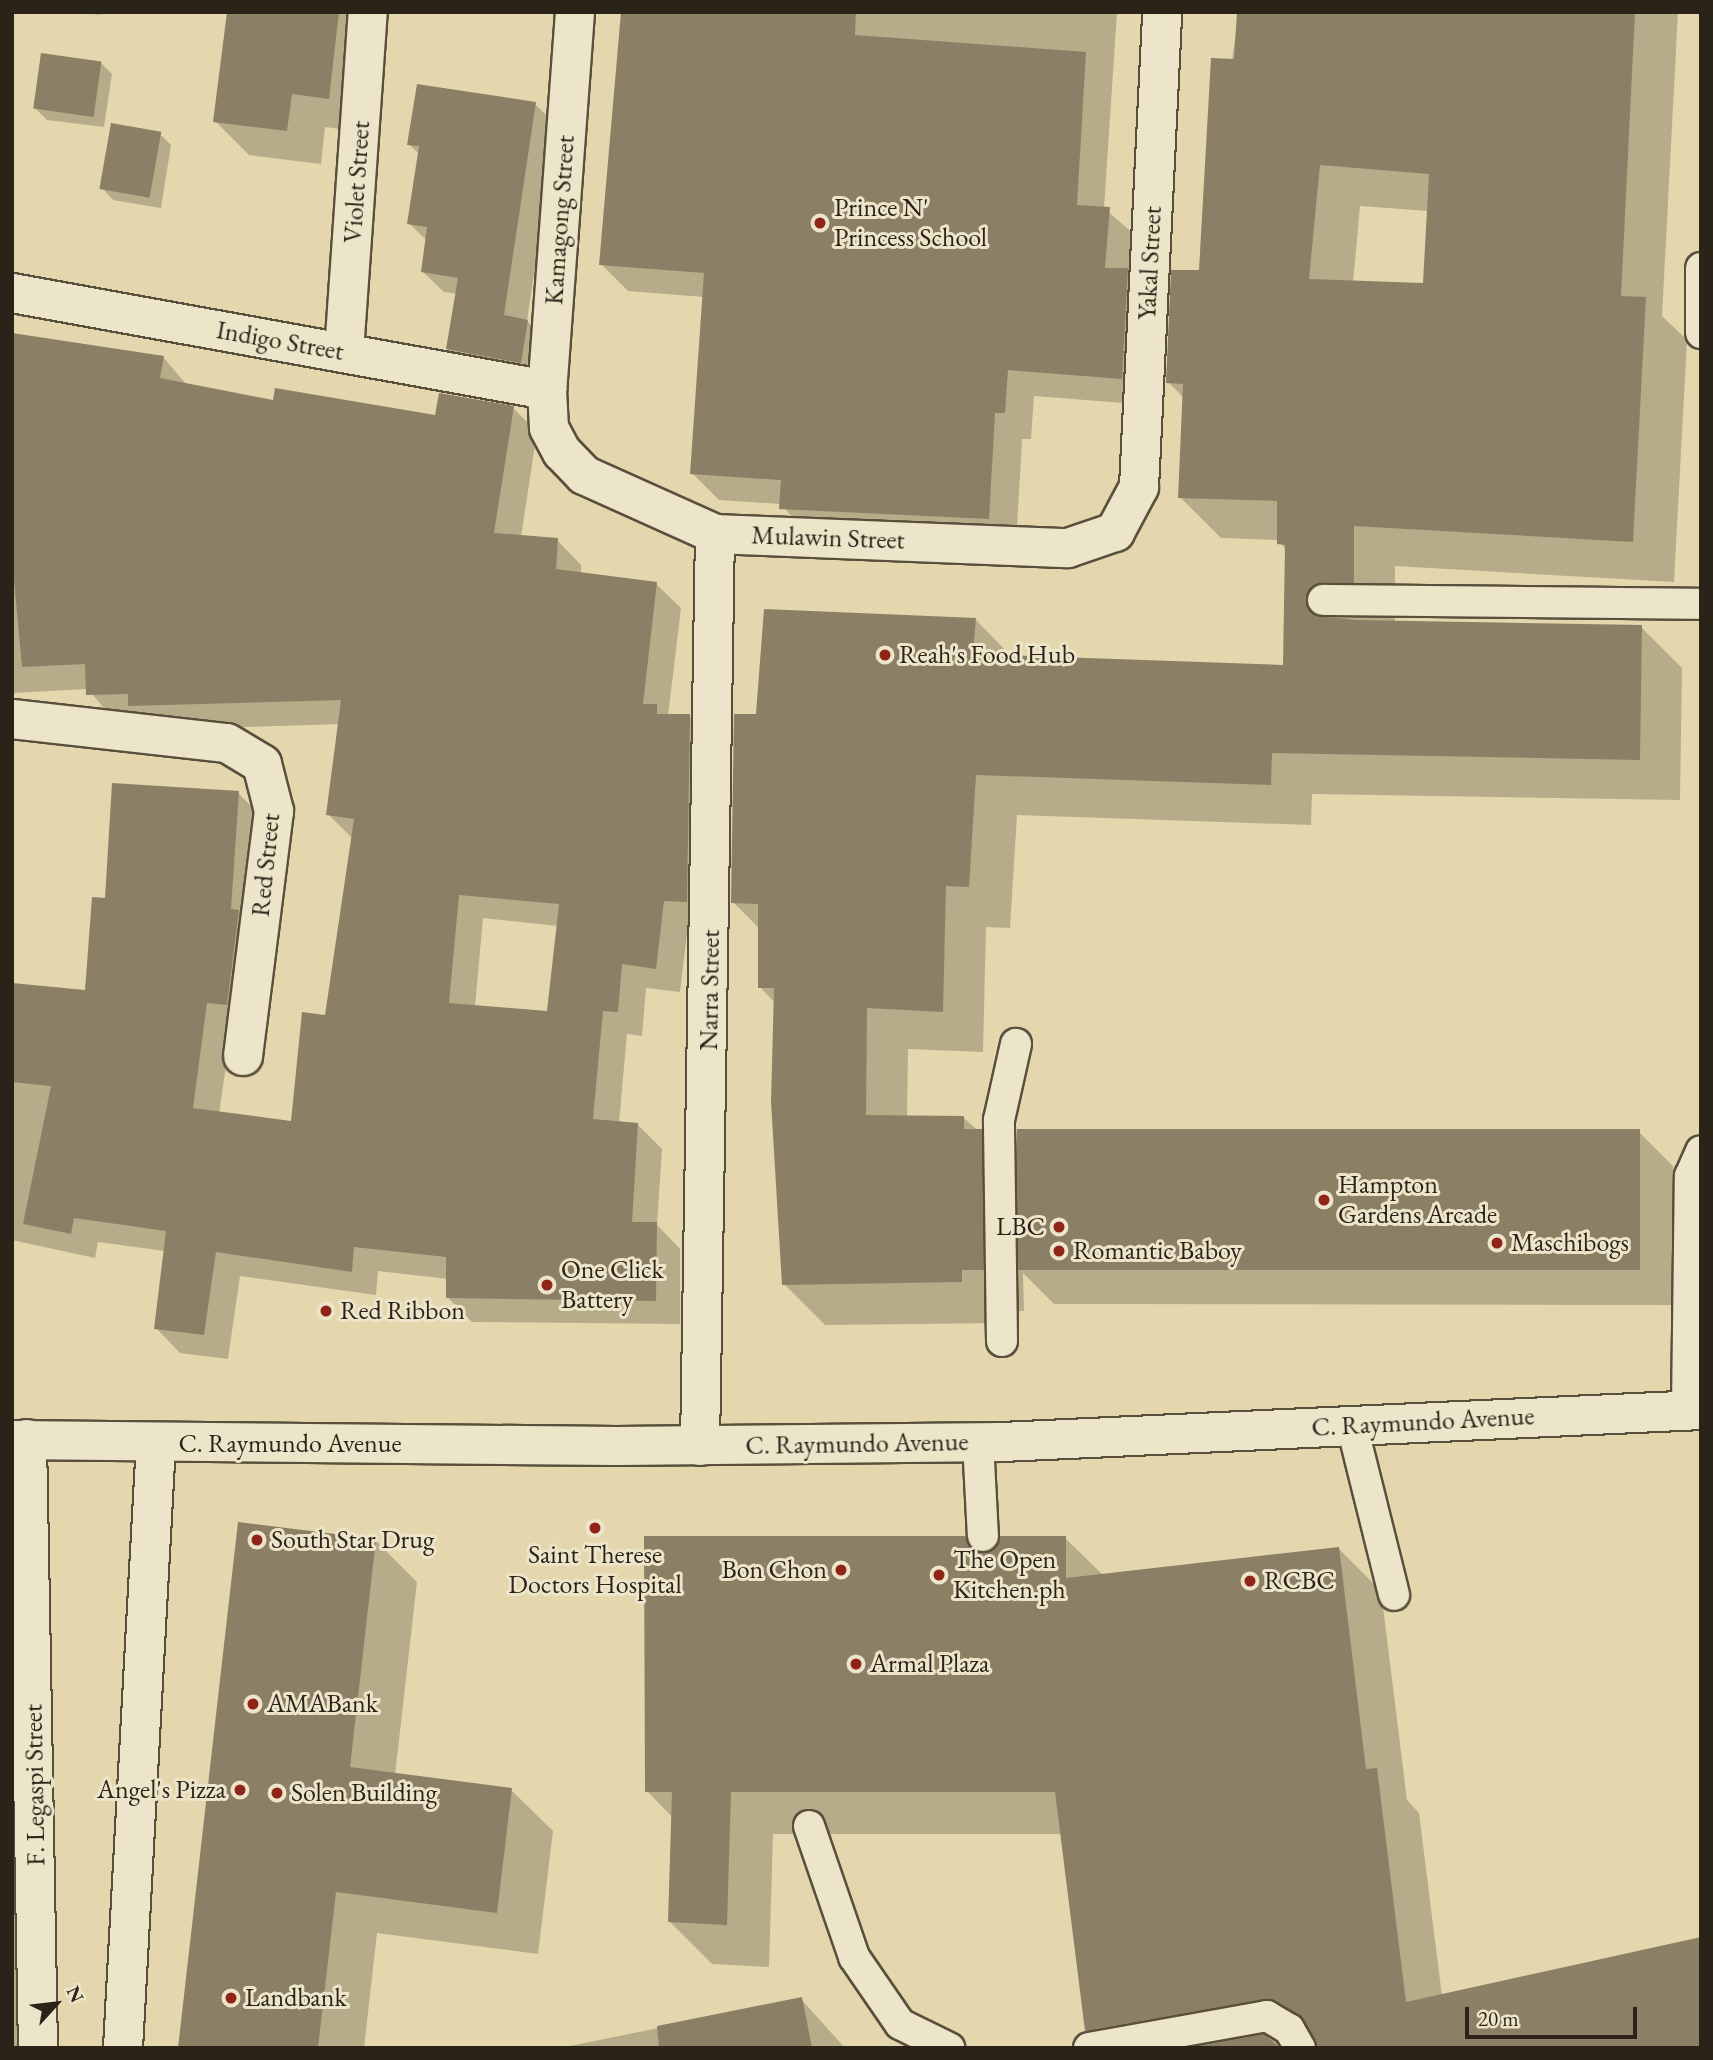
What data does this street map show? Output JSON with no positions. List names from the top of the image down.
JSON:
{
  "streets": {
    "street": [
      "Violet Street",
      "Kamagong Street",
      "Yakal Street",
      "Indigo Street",
      "Mulawin Street",
      "Red Street",
      "Narra Street",
      "C. Raymundo Avenue",
      "F. Legaspi Street"
    ]
  },
  "crossings": [
    ["Violet Street", "Indigo Street"],
    ["Kamagong Street", "Indigo Street"],
    ["Kamagong Street", "Mulawin Street"],
    ["Yakal Street", "Mulawin Street"],
    ["Mulawin Street", "Narra Street"],
    ["Narra Street", "C. Raymundo Avenue"],
    ["C. Raymundo Avenue", "F. Legaspi Street"]
  ],
  "places": [
    "Prince N' Princess School",
    "Reah's Food Hub",
    "Hampton Gardens Arcade",
    "LBC",
    "Maschibogs",
    "Romantic Baboy",
    "One Click Battery",
    "Red Ribbon",
    "Saint Therese Doctors Hospital",
    "South Star Drug",
    "Bon Chon",
    "The Open Kitchen.ph",
    "RCBC",
    "Armal Plaza",
    "AMABank",
    "Angel's Pizza",
    "Solen Building",
    "Landbank"
  ],
  "scale_bar": "20 m",
  "north": "top right"
}
